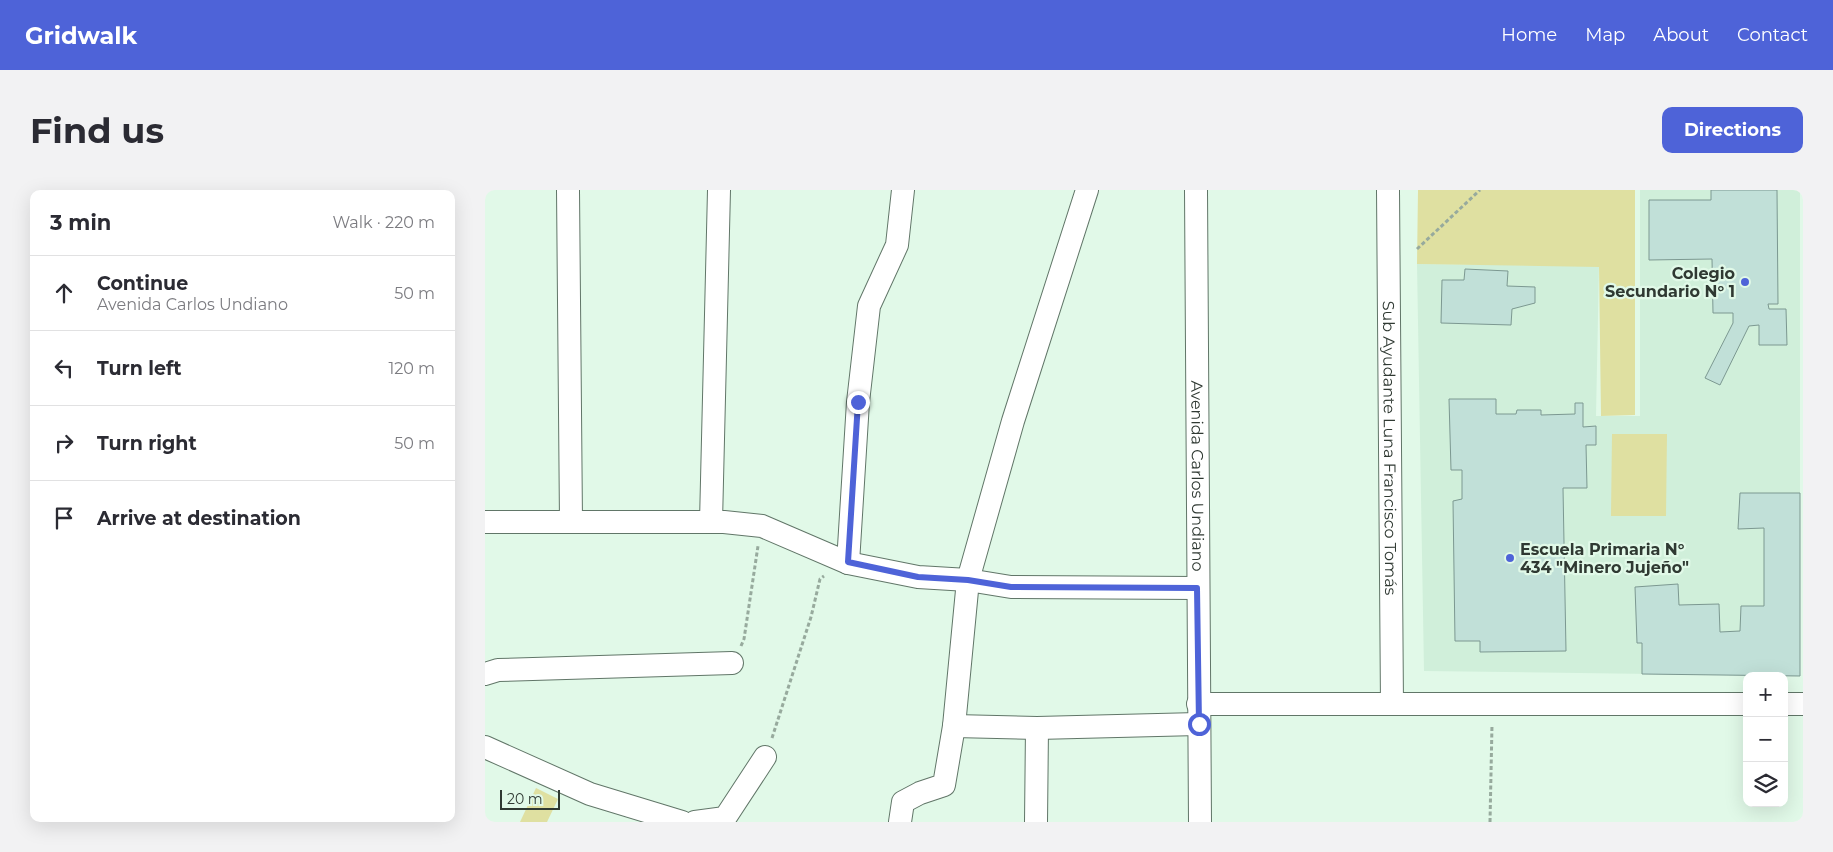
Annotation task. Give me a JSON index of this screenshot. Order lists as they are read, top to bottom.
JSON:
{
  "streets": {
    "street": ["Sub Ayudante Luna Francisco Tomás", "Avenida Carlos Undiano"]
  },
  "places": ["Colegio Secundario N° 1", "Escuela Primaria N° 434 \"Minero Jujeño\""],
  "scale_bar": "20 m",
  "page": {
    "header": "Gridwalk",
    "nav": [
      "Home",
      "Map",
      "About",
      "Contact"
    ],
    "buttons": "Directions",
    "title": "Find us",
    "heading": ["3 min", "Walk · 220 m"],
    "list": [
      ["Continue", "Avenida Carlos Undiano", "50 m"],
      ["Turn left", "120 m"],
      ["Turn right", "50 m"],
      "Arrive at destination"
    ],
    "map_buttons": ["+", "−"],
    "scale": "20 m"
  }
}
